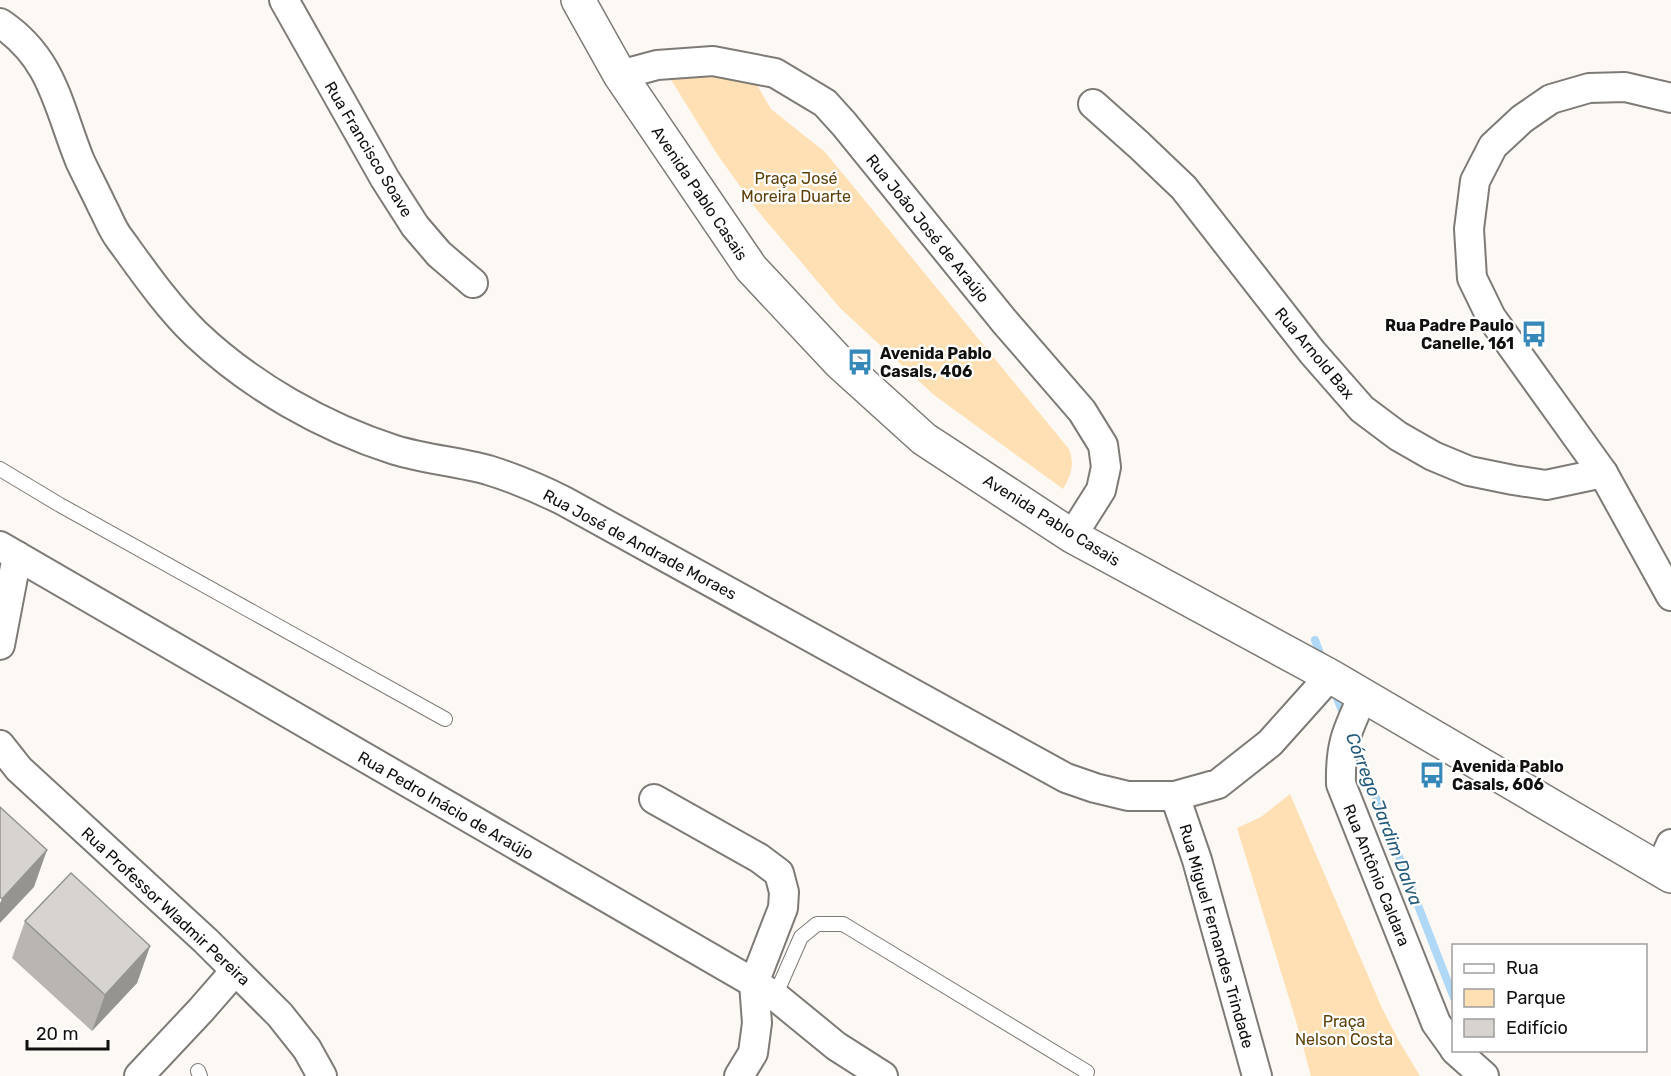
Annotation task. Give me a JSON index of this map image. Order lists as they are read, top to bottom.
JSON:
{
  "streets": {
    "street": [
      "Rua Francisco Soave",
      "Avenida Pablo Casais",
      "Rua João José de Araújo",
      "Rua Arnold Bax",
      "Rua José de Andrade Moraes",
      "Rua Pedro Inácio de Araújo",
      "Rua Antônio Caldara",
      "Rua Professor Wladmir Pereira",
      "Rua Miguel Fernandes Trindade"
    ]
  },
  "crossings": [
    ["Avenida Pablo Casais", "Rua João José de Araújo"],
    ["Avenida Pablo Casais", "Rua José de Andrade Moraes"],
    ["Avenida Pablo Casais", "Rua Antônio Caldara"],
    ["Rua José de Andrade Moraes", "Rua Miguel Fernandes Trindade"]
  ],
  "water": ["Córrego Jardim Dalva"],
  "parks": ["Praça José Moreira Duarte", "Praça Nelson Costa"],
  "places": {
    "bus stop": ["Rua Padre Paulo Canelle, 161", "Avenida Pablo Casals, 406", "Avenida Pablo Casals, 606"]
  },
  "legend": ["Rua", "Parque", "Edifício"],
  "scale_bar": "20 m"
}
